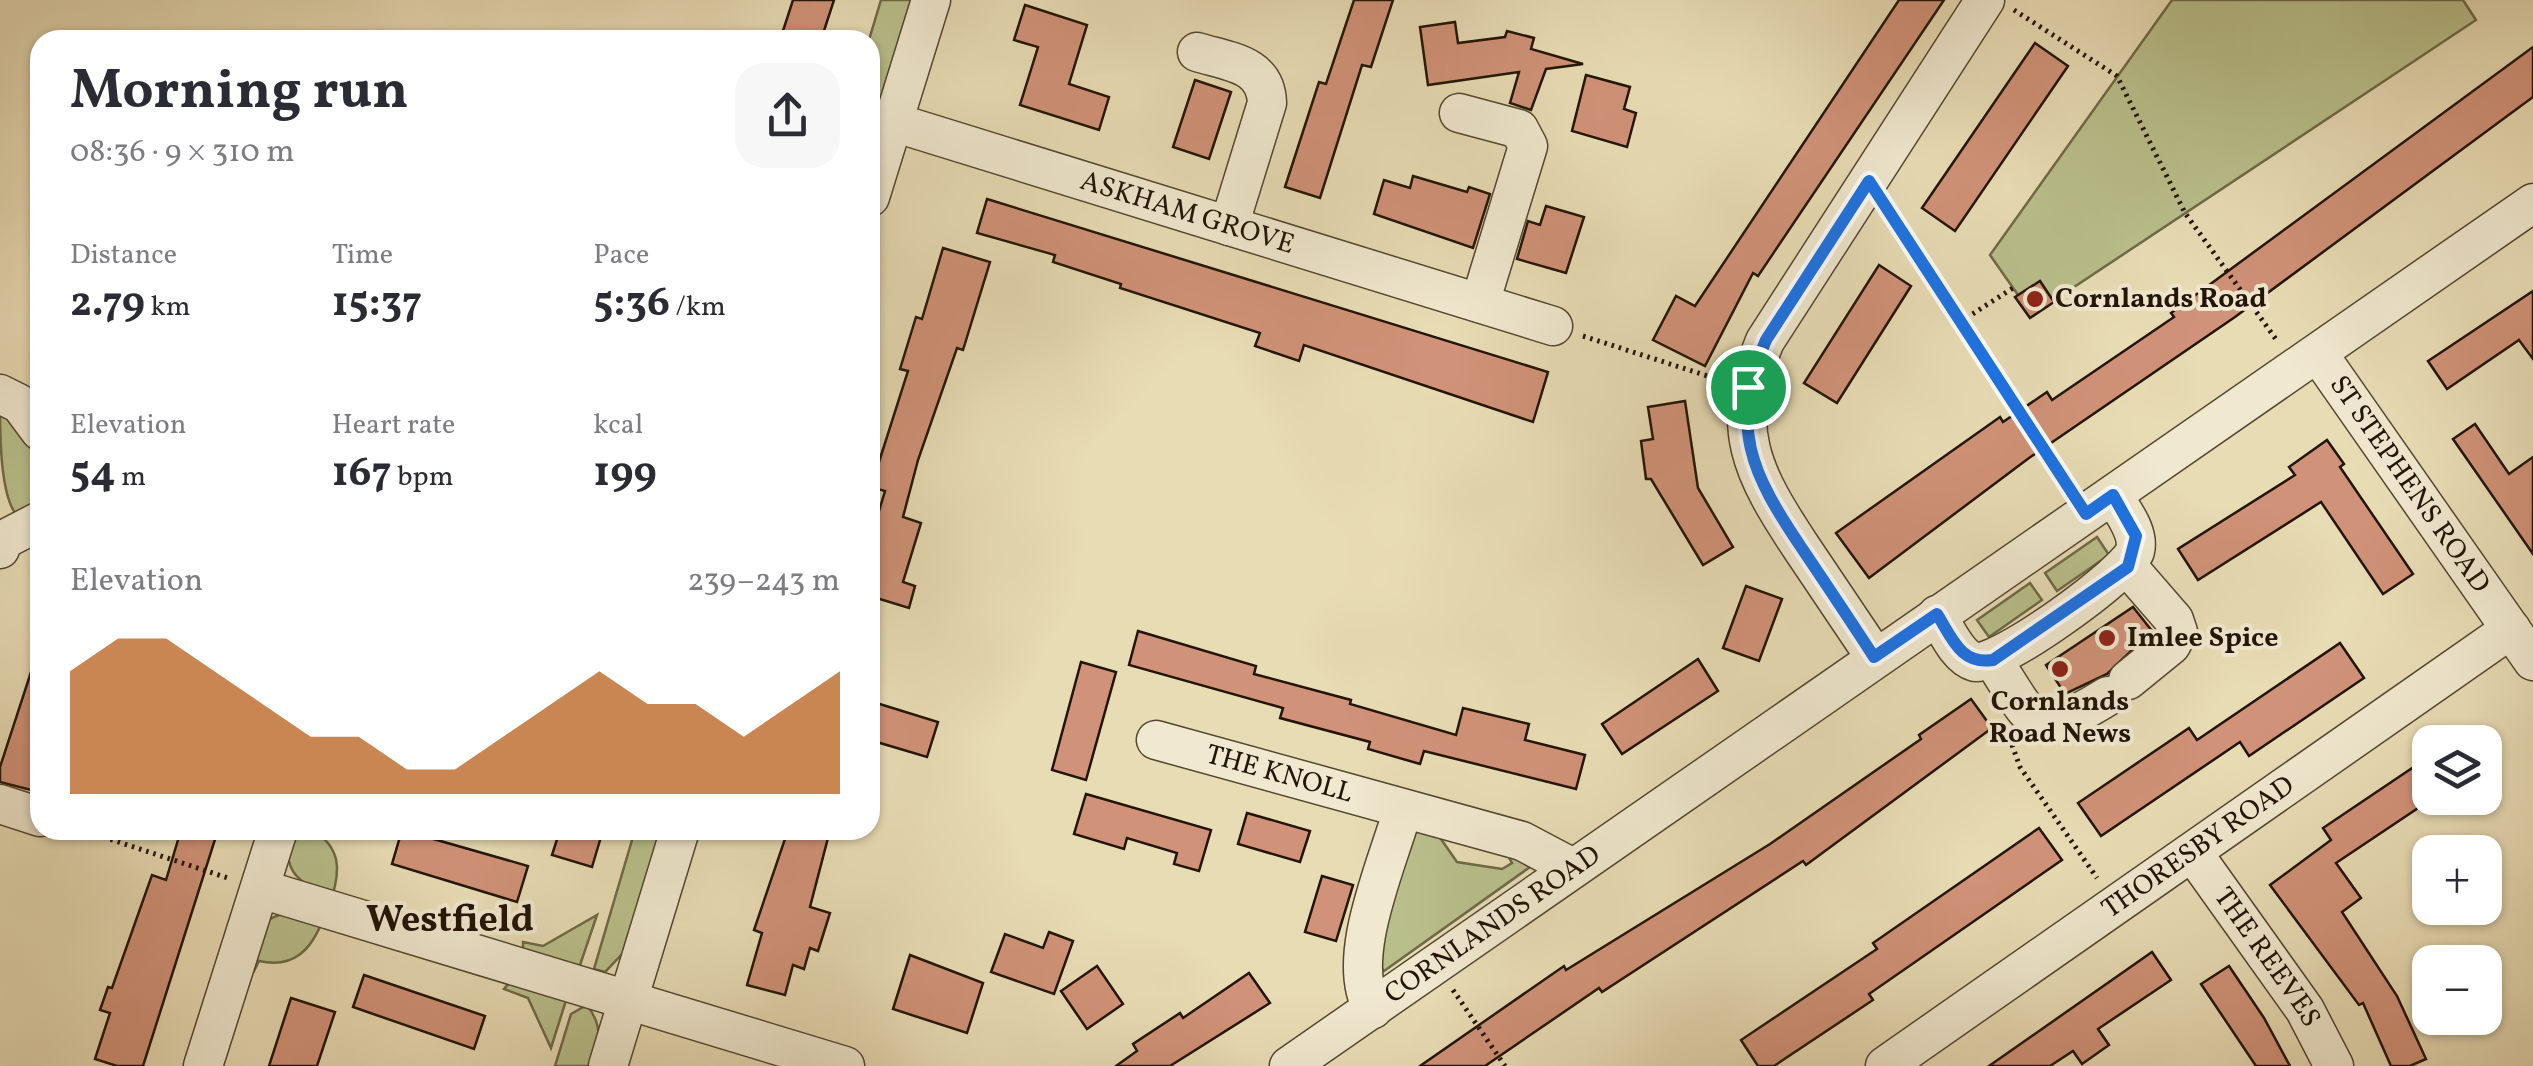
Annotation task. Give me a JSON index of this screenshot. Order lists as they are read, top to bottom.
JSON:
{
  "streets": {
    "street": [
      "ASKHAM GROVE",
      "ST STEPHENS ROAD",
      "THE KNOLL",
      "THORESBY ROAD",
      "CORNLANDS ROAD",
      "THE REEVES"
    ]
  },
  "crossings": [
    ["ST STEPHENS ROAD", "THORESBY ROAD"],
    ["ST STEPHENS ROAD", "CORNLANDS ROAD"],
    ["THE KNOLL", "CORNLANDS ROAD"],
    ["THORESBY ROAD", "THE REEVES"]
  ],
  "districts": ["Westfield"],
  "places": ["Cornlands Road", "Imlee Spice", "Cornlands Road News"],
  "page": {
    "heading": ["Morning run", "08:36 · 9 × 310 m"],
    "stats": [
      ["Distance", "2.79 km"],
      ["Time", "15:37"],
      ["Pace", "5:36 /km"],
      ["Elevation", "54 m"],
      ["Heart rate", "167 bpm"],
      ["kcal", "199"]
    ],
    "chart": ["Elevation", "239–243 m"],
    "map_buttons": ["+", "−"]
  }
}
